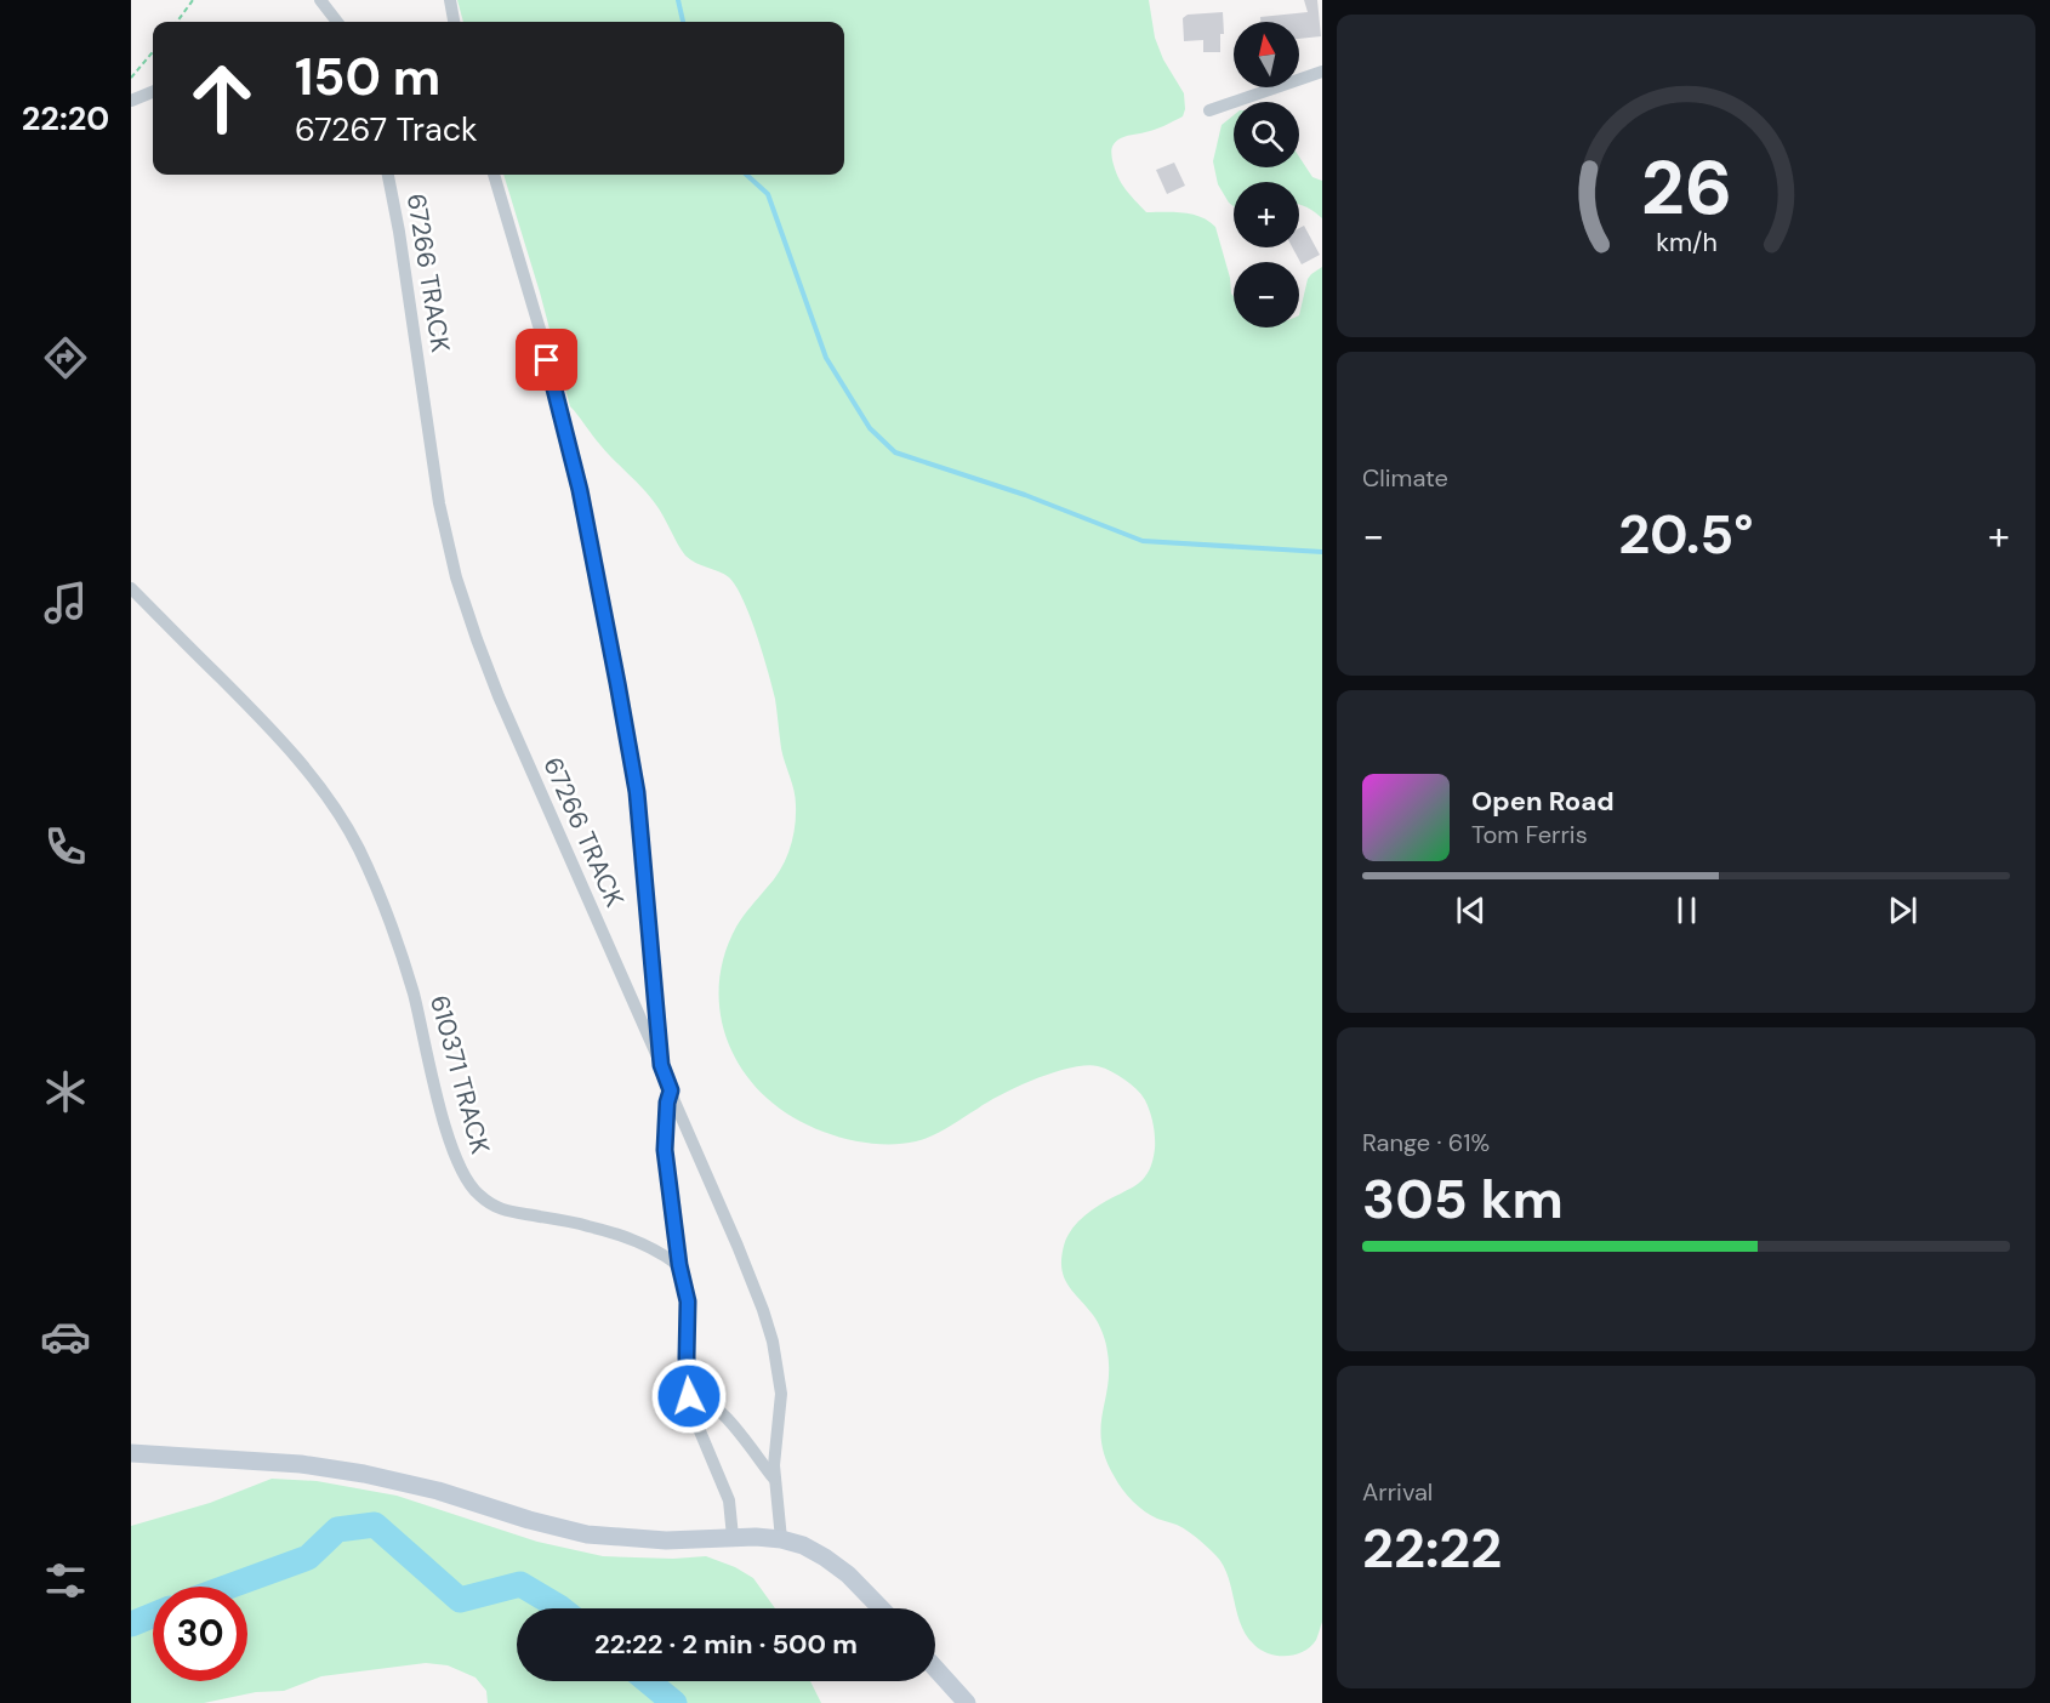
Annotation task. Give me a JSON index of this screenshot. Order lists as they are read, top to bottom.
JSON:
{
  "streets": {
    "street": ["67266 TRACK", "610371 TRACK"]
  },
  "north": "top",
  "page": {
    "tabs": "22:20",
    "map_buttons": ["+", "−"],
    "turn": ["150 m", "67267 Track"],
    "tile": [
      "Climate",
      ["Range · 61%", "305 km"],
      ["Arrival", "22:22"]
    ],
    "heat": ["−", "20.5°", "+"],
    "song": ["Open Road", "Tom Ferris"],
    "limit": "30",
    "trip": "22:22 · 2 min · 500 m",
    "gauge": ["26", "km/h"]
  }
}
